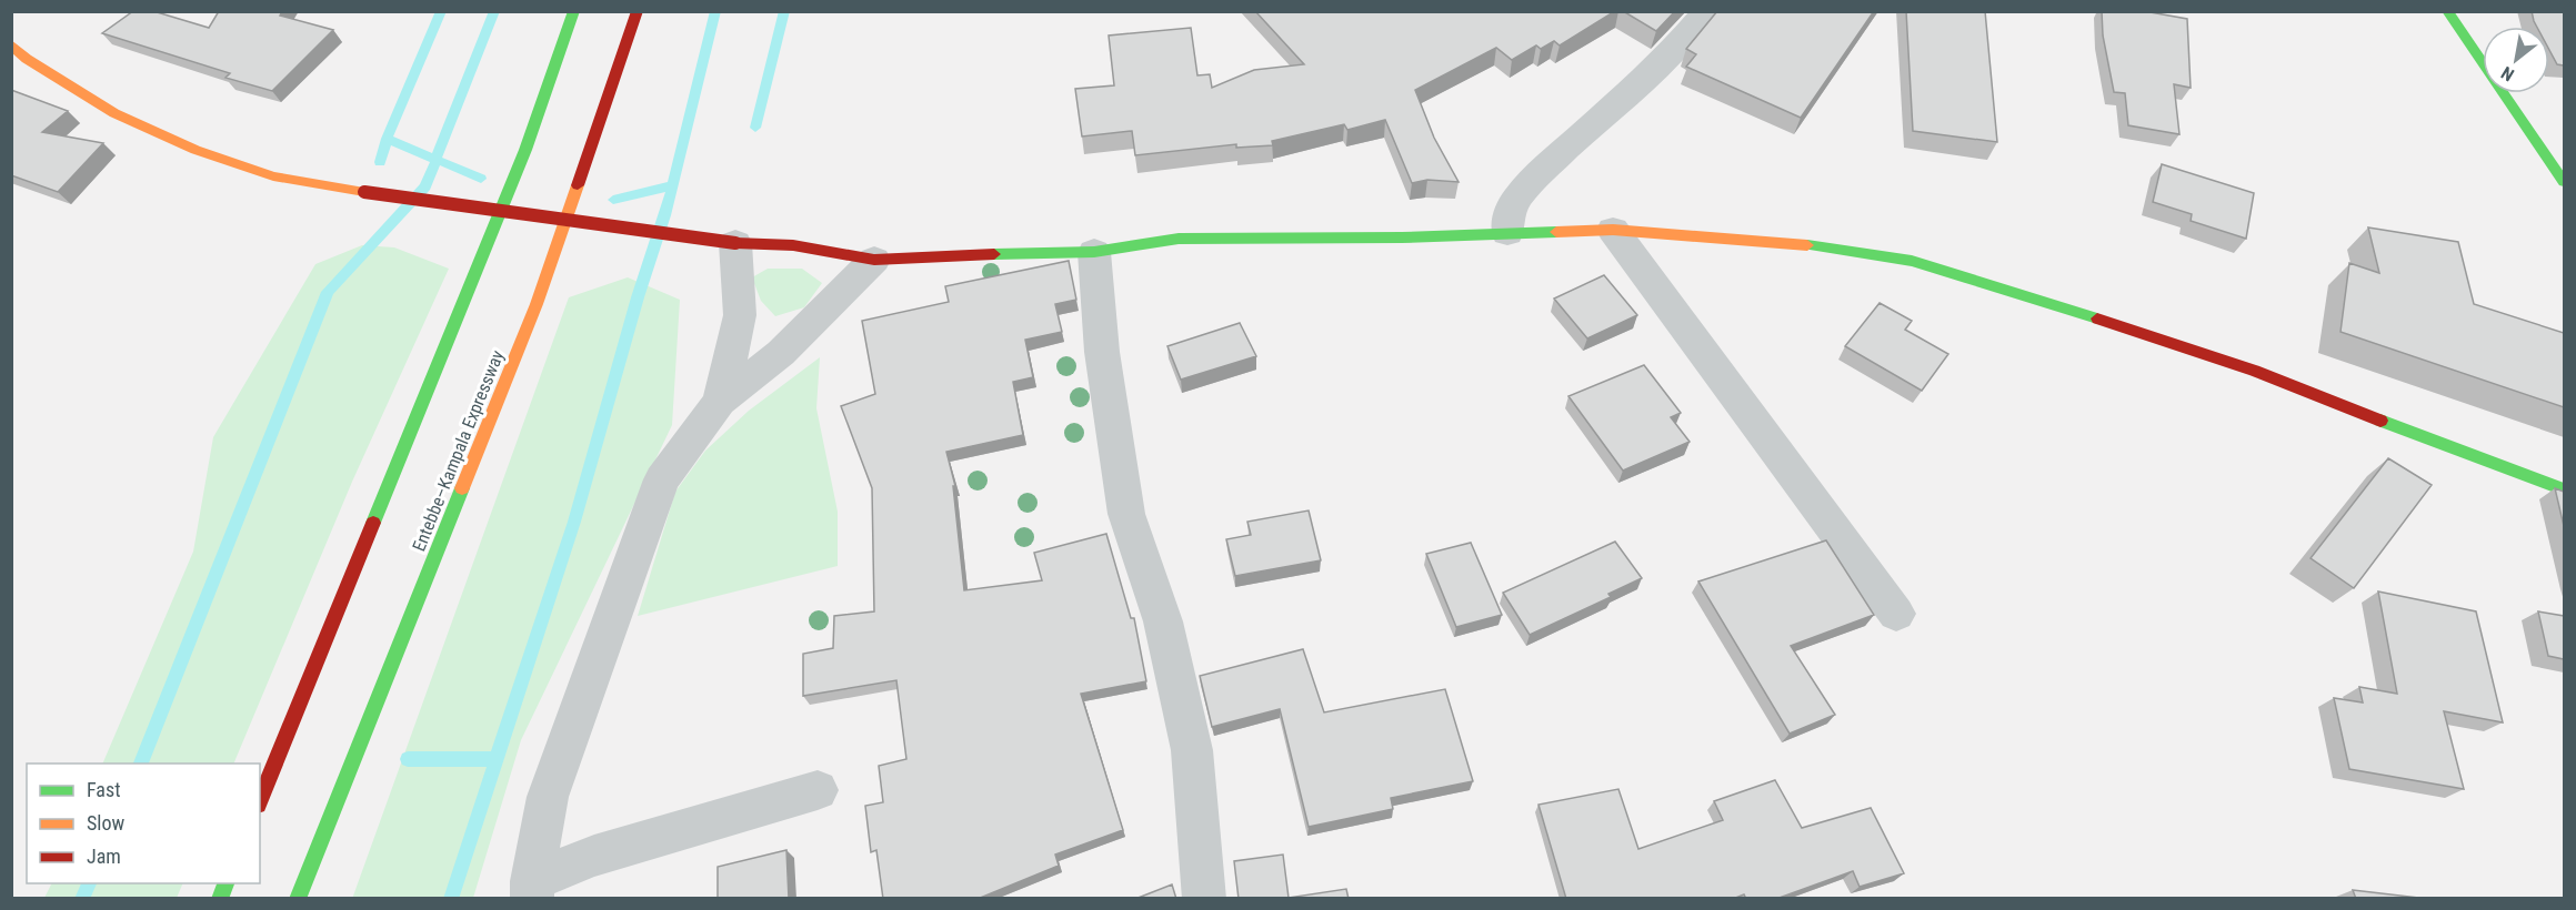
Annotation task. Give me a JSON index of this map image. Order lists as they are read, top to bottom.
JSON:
{
  "streets": {
    "main road": ["Entebbe–Kampala Expressway"]
  },
  "legend": ["Fast", "Slow", "Jam"],
  "north": "bottom left"
}
